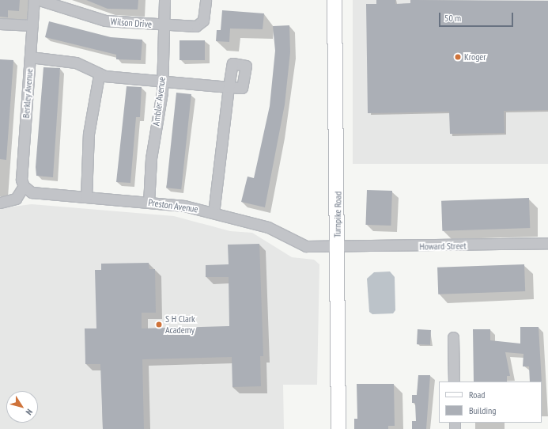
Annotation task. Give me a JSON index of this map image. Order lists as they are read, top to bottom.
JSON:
{
  "streets": {
    "main road": ["Turnpike Road"],
    "street": [
      "Wilson Drive",
      "Berkley Avenue",
      "Ambler Avenue",
      "Preston Avenue",
      "Howard Street"
    ]
  },
  "crossings": [
    ["Wilson Drive", "Ambler Avenue"],
    ["Berkley Avenue", "Preston Avenue"],
    ["Ambler Avenue", "Preston Avenue"],
    ["Preston Avenue", "Turnpike Road"],
    ["Preston Avenue", "Howard Street"],
    ["Turnpike Road", "Howard Street"]
  ],
  "places": ["Kroger", "S H Clark Academy"],
  "legend": ["Road", "Building"],
  "scale_bar": "50 m",
  "north": "bottom right"
}
